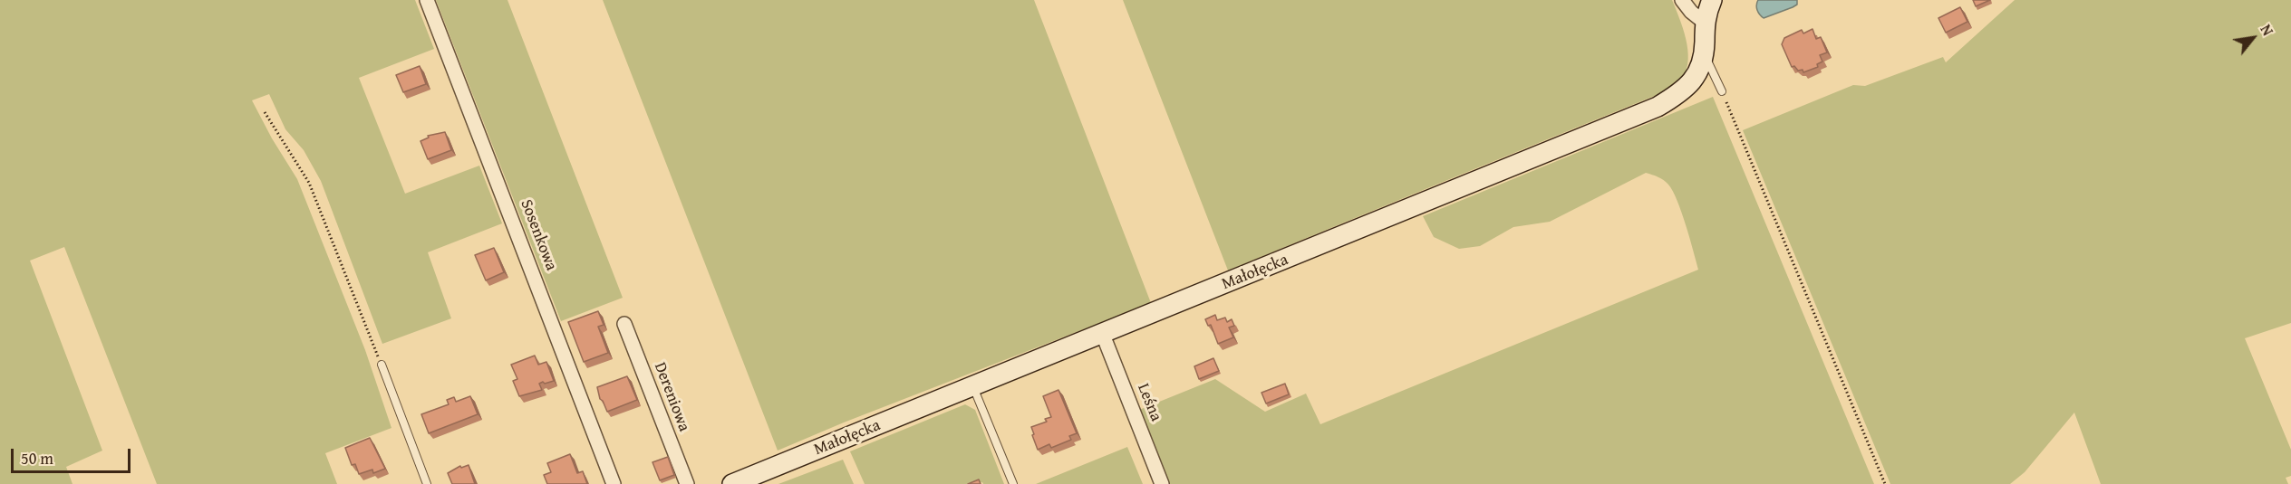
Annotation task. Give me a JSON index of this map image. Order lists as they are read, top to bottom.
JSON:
{
  "streets": {
    "street": [
      "Sosenkowa",
      "Małołęcka",
      "Dereniowa",
      "Leśna"
    ]
  },
  "crossings": [
    ["Małołęcka", "Leśna"]
  ],
  "scale_bar": "50 m",
  "north": "top right"
}
